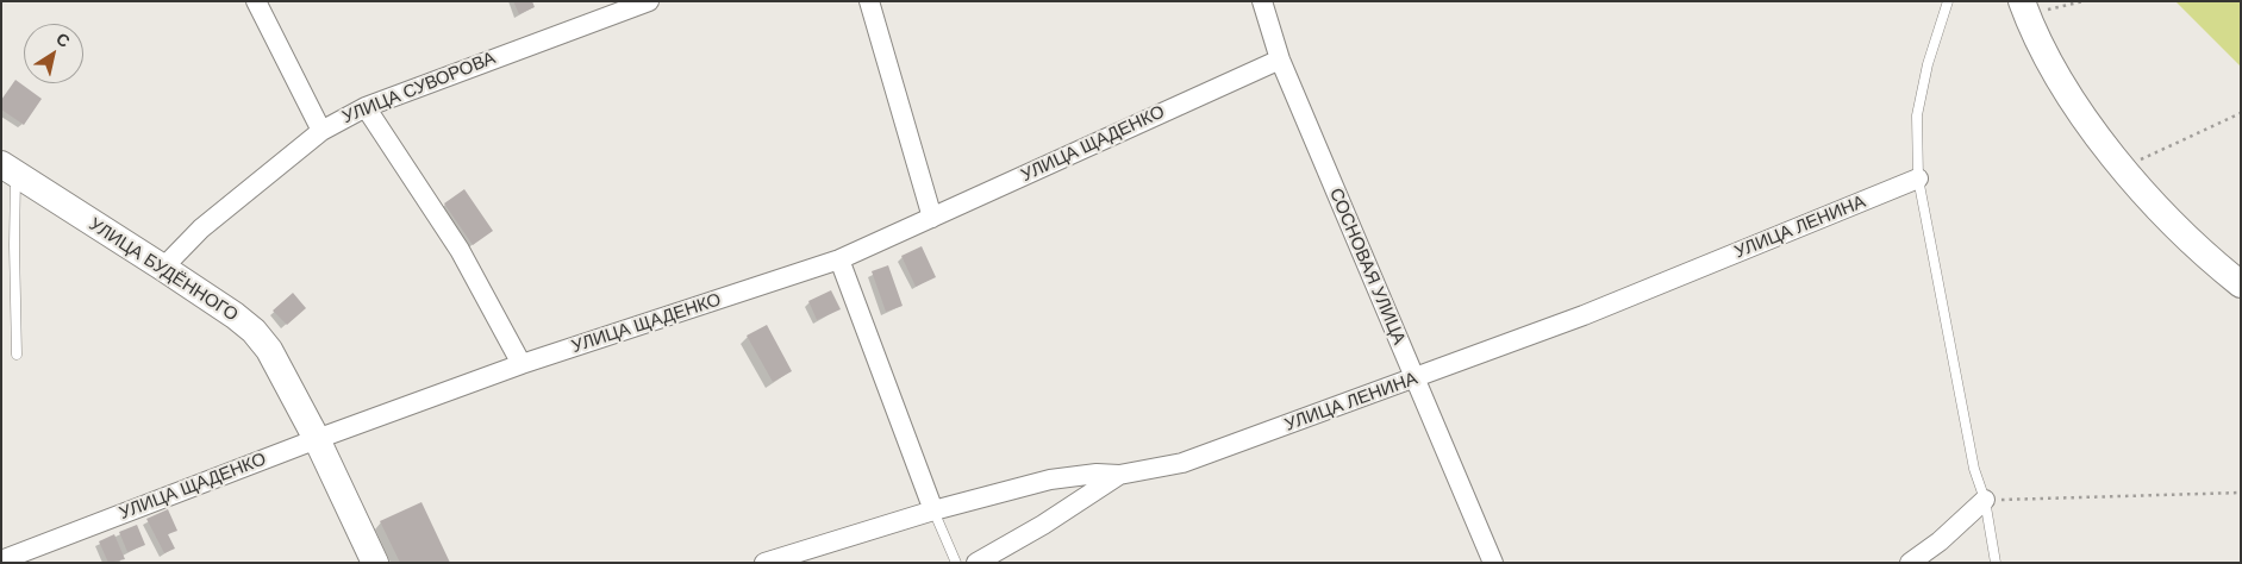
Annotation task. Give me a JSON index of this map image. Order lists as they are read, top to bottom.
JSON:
{
  "streets": {
    "main road": ["УЛИЦА БУДЁННОГО"],
    "street": [
      "УЛИЦА СУВОРОВА",
      "УЛИЦА ЩАДЕНКО",
      "УЛИЦА ЛЕНИНА",
      "СОСНОВАЯ УЛИЦА"
    ]
  },
  "crossings": [
    ["УЛИЦА СУВОРОВА", "УЛИЦА БУДЁННОГО"],
    ["УЛИЦА ЩАДЕНКО", "СОСНОВАЯ УЛИЦА"],
    ["УЛИЦА ЩАДЕНКО", "УЛИЦА БУДЁННОГО"],
    ["УЛИЦА ЛЕНИНА", "СОСНОВАЯ УЛИЦА"]
  ],
  "north": "top right"
}
